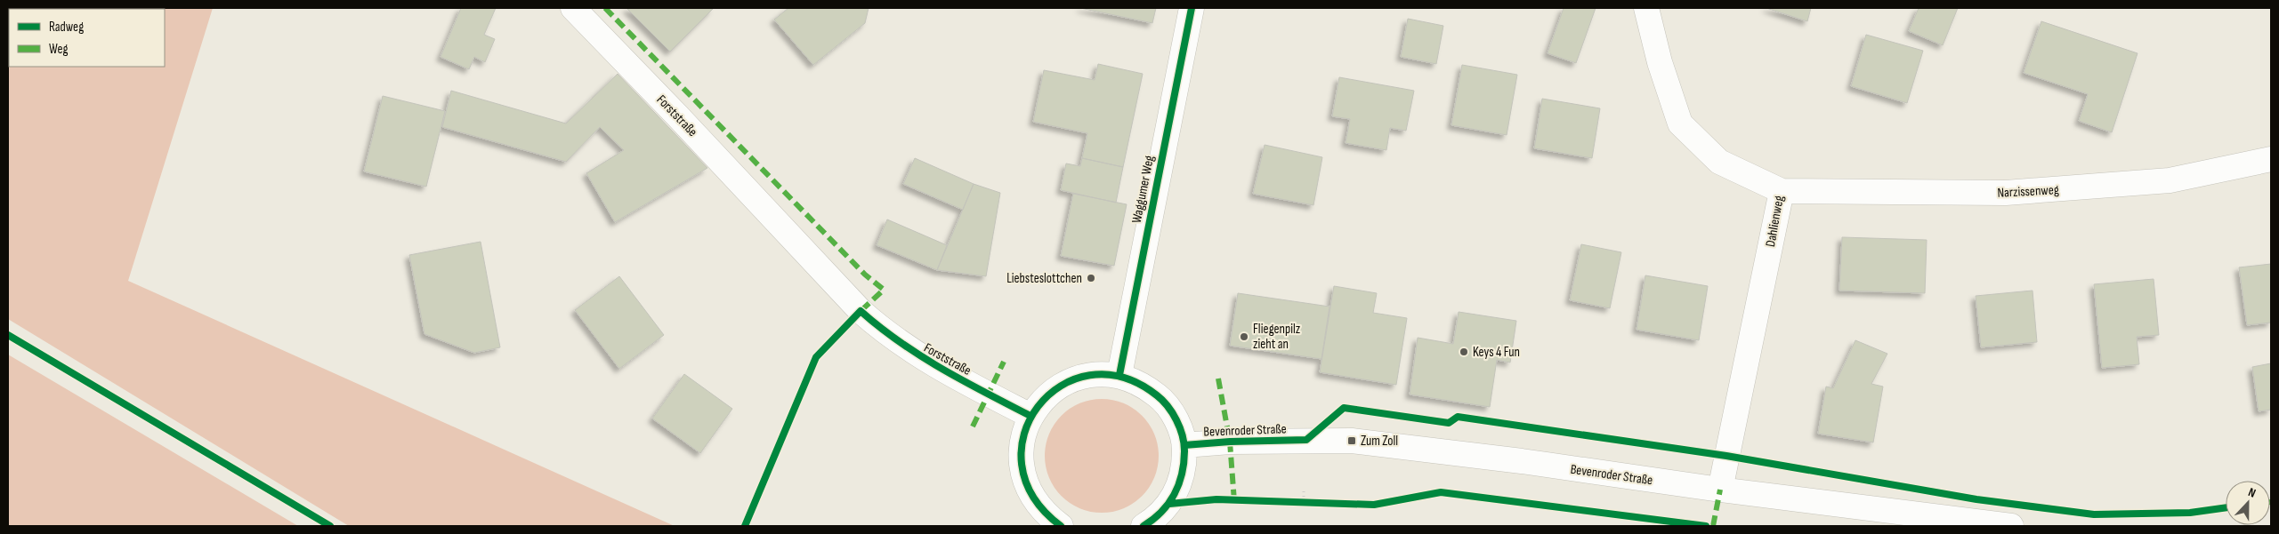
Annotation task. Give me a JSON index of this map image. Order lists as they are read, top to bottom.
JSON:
{
  "streets": {
    "main road": [
      "Forststraße",
      "Waggumer Weg",
      "Narzissenweg",
      "Dahlienweg",
      "Bevenroder Straße"
    ]
  },
  "crossings": [
    ["Forststraße", "Bevenroder Straße"],
    ["Waggumer Weg", "Bevenroder Straße"],
    ["Narzissenweg", "Dahlienweg"],
    ["Dahlienweg", "Bevenroder Straße"]
  ],
  "places": {
    "other": ["Liebsteslottchen", "Fliegenpilz zieht an", "Keys 4 Fun"],
    "transit": ["Zum Zoll"]
  },
  "legend": ["Radweg", "Weg"],
  "north": "top"
}
